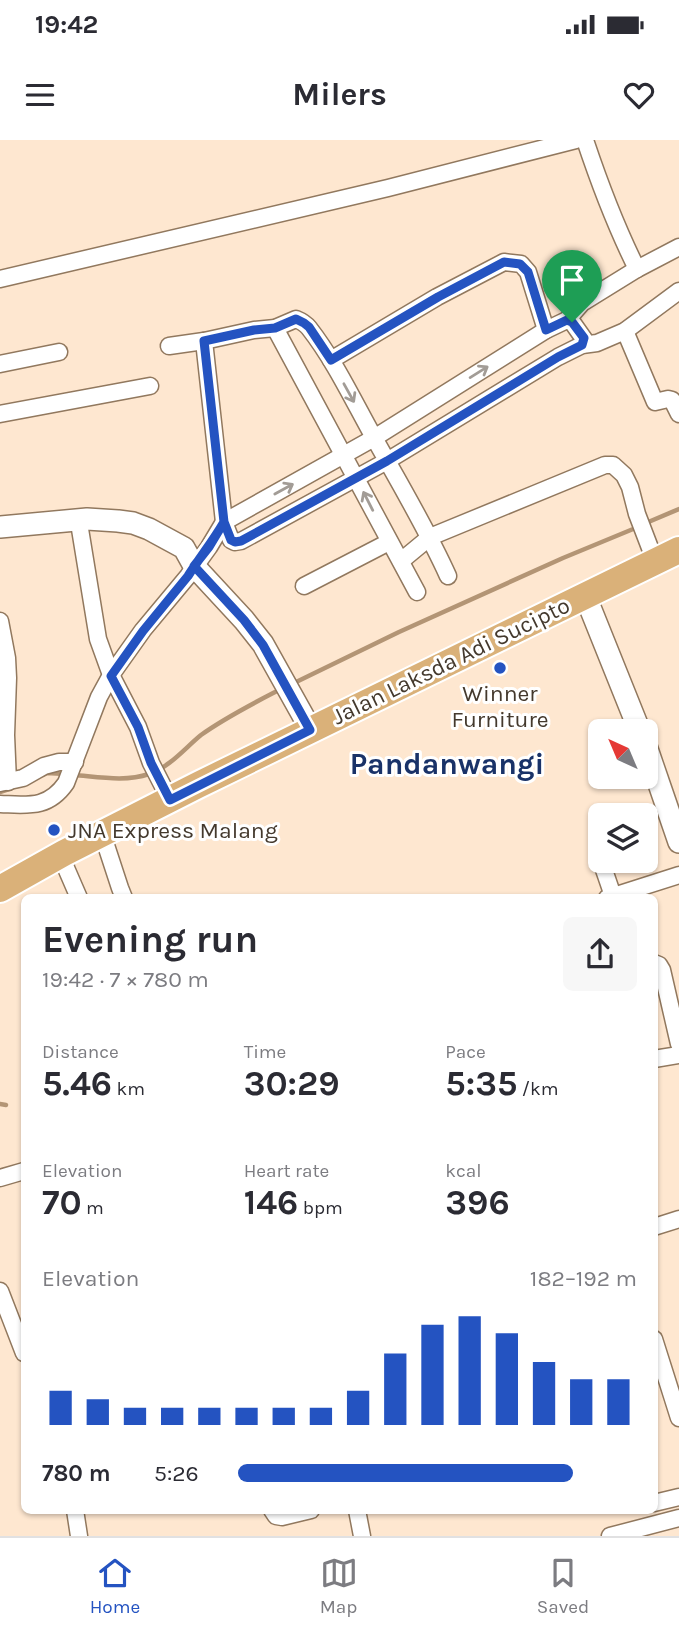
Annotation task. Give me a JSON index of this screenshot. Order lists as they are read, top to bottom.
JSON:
{
  "streets": {
    "main road": ["Jalan Laksda Adi Sucipto"]
  },
  "districts": ["Pandanwangi"],
  "places": ["Winner Furniture", "JNA Express Malang"],
  "north": "top left",
  "page": {
    "status": "19:42",
    "header": "Milers",
    "heading": ["Evening run", "19:42 · 7 × 780 m"],
    "stats": [
      ["Distance", "5.46 km"],
      ["Time", "30:29"],
      ["Pace", "5:35 /km"],
      ["Elevation", "70 m"],
      ["Heart rate", "146 bpm"],
      ["kcal", "396"]
    ],
    "chart": ["Elevation", "182–192 m"],
    "list": [
      {
        "name": "780 m",
        "note": "5:26"
      }
    ],
    "tabs": ["Home", "Map", "Saved"]
  }
}
